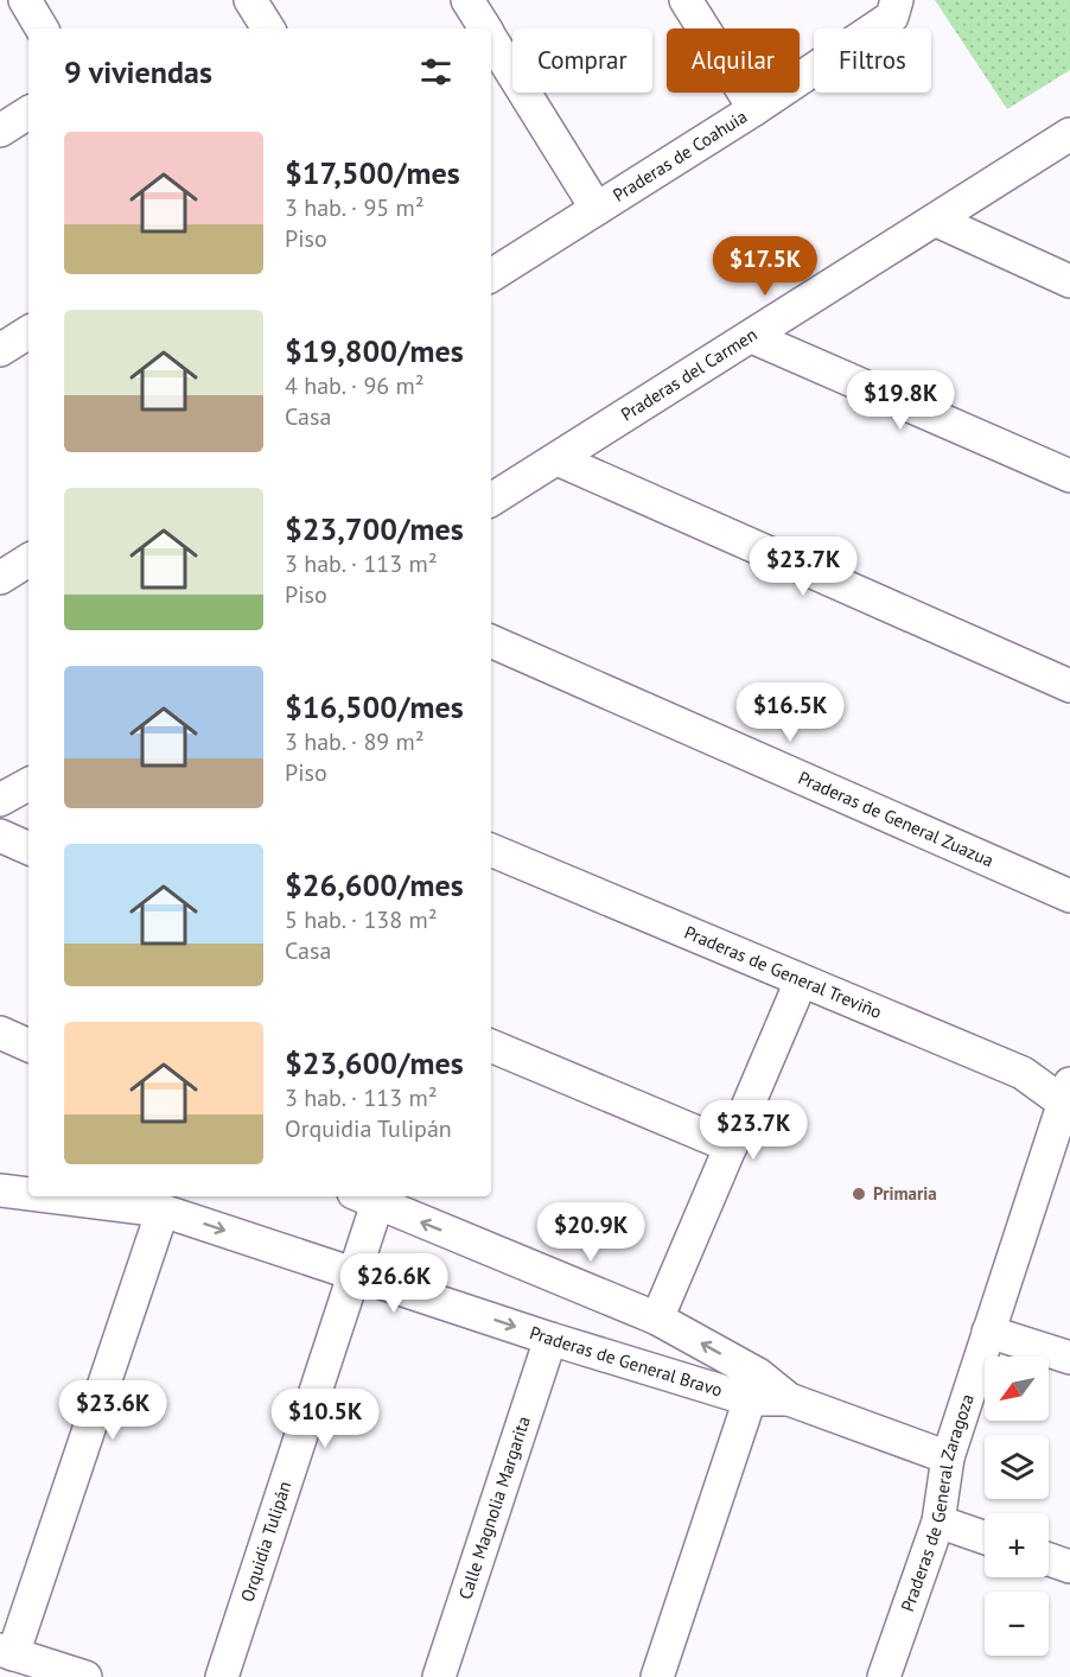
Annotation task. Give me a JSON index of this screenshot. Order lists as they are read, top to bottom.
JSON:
{
  "streets": {
    "street": [
      "Praderas de Coahuia",
      "Praderas del Carmen",
      "Praderas de General Zuazua",
      "Praderas de General Treviño",
      "Praderas de General Bravo",
      "Praderas de General Zaragoza",
      "Calle Magnolia Margarita",
      "Orquidia Tulipán"
    ]
  },
  "crossings": [
    ["Praderas de General Treviño", "Praderas de General Zaragoza"],
    ["Praderas de General Bravo", "Praderas de General Zaragoza"],
    ["Praderas de General Bravo", "Calle Magnolia Margarita"],
    ["Praderas de General Bravo", "Orquidia Tulipán"]
  ],
  "places": ["Primaria"],
  "north": "bottom left",
  "page": {
    "chip": ["Comprar", "Alquilar", "Filtros"],
    "heading": "9 viviendas",
    "list": [
      {
        "name": "$17,500/mes",
        "note": "3 hab. · 95 m² · Piso"
      },
      {
        "name": "$19,800/mes",
        "note": "4 hab. · 96 m² · Casa"
      },
      {
        "name": "$23,700/mes",
        "note": "3 hab. · 113 m² · Piso"
      },
      {
        "name": "$16,500/mes",
        "note": "3 hab. · 89 m² · Piso"
      },
      {
        "name": "$26,600/mes",
        "note": "5 hab. · 138 m² · Casa"
      },
      {
        "name": "$23,600/mes",
        "note": "3 hab. · 113 m² · Orquidia Tulipán"
      }
    ],
    "price": [
      "$17.5K",
      "$19.8K",
      "$23.7K",
      "$16.5K",
      "$23.7K",
      "$20.9K",
      "$26.6K",
      "$23.6K",
      "$10.5K"
    ],
    "map_buttons": ["+", "−"]
  }
}
